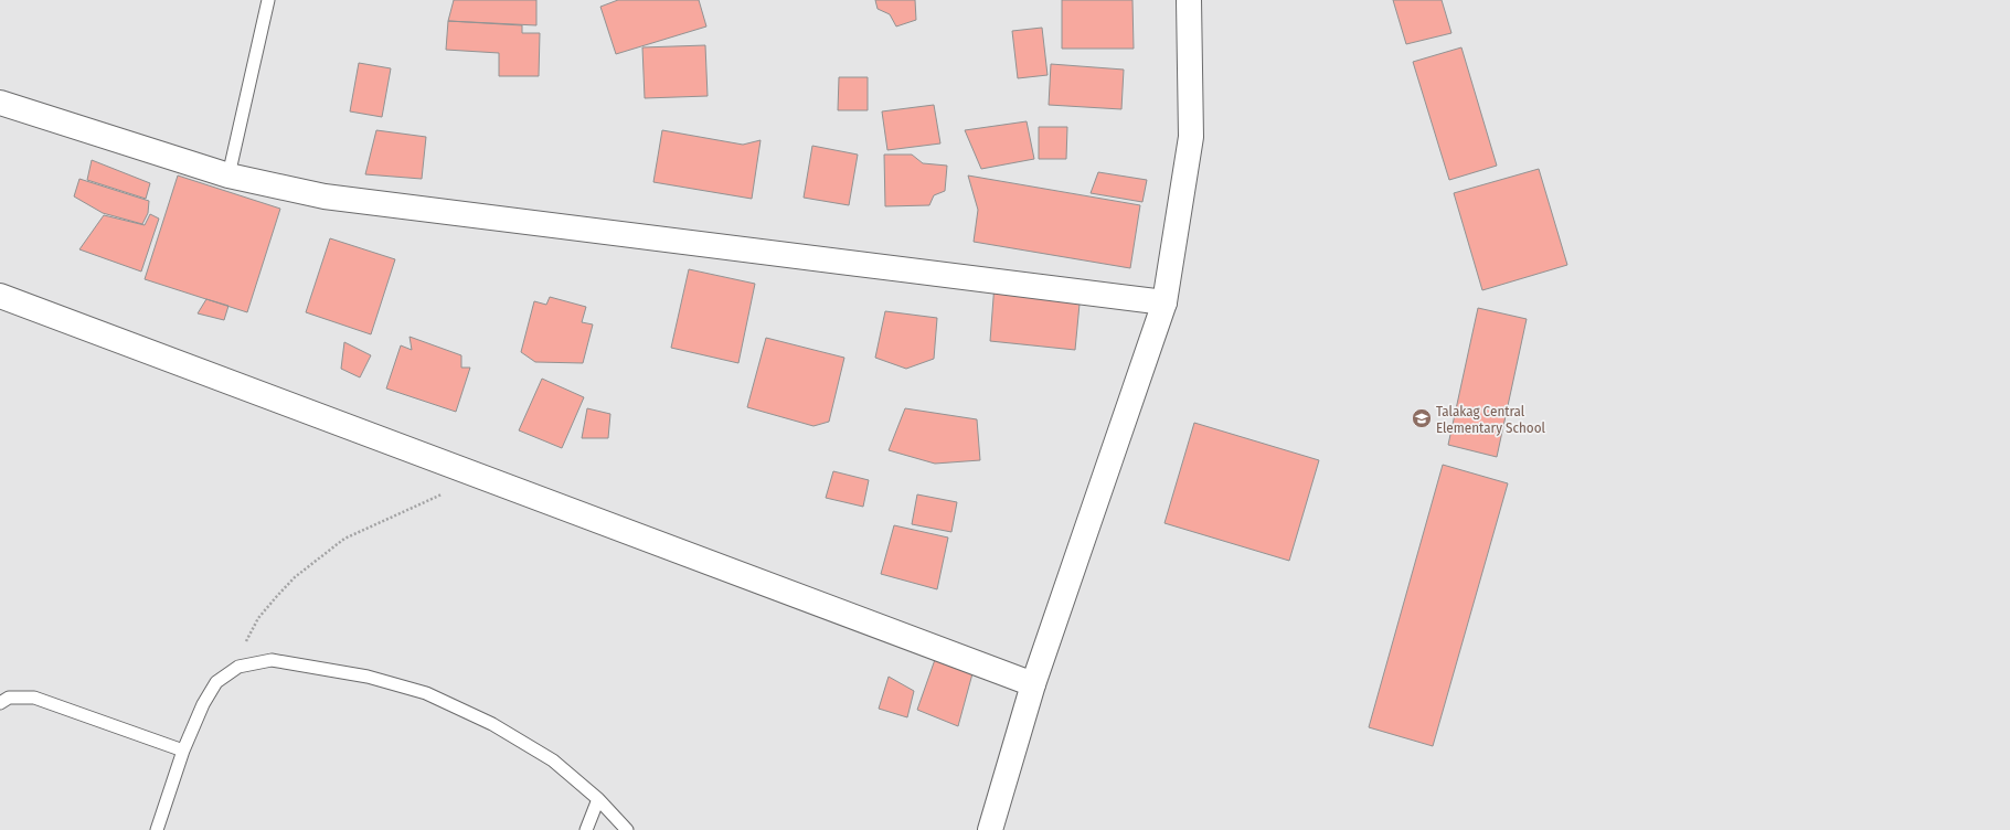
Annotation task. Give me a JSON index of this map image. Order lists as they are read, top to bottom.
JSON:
{
  "places": {
    "school or university": ["Talakag Central Elementary School"]
  }
}
